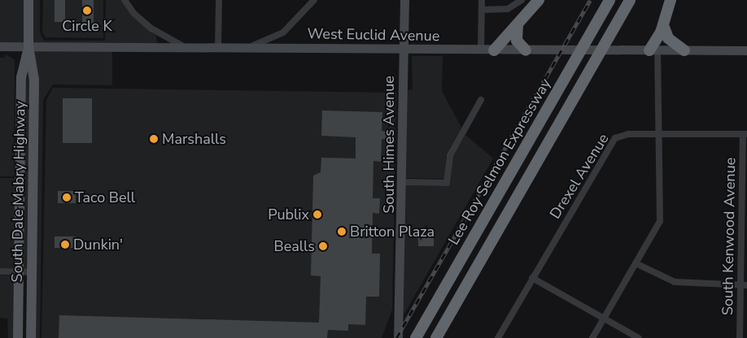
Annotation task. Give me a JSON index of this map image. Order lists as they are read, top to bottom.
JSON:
{
  "streets": {
    "highway": ["Lee Roy Selmon Expressway"],
    "main road": ["South Dale Mabry Highway"],
    "street": [
      "West Euclid Avenue",
      "South Himes Avenue",
      "Drexel Avenue",
      "South Kenwood Avenue"
    ]
  },
  "crossings": [
    ["West Euclid Avenue", "South Himes Avenue"],
    ["West Euclid Avenue", "South Dale Mabry Highway"],
    ["Drexel Avenue", "South Kenwood Avenue"]
  ],
  "places": [
    "Circle K",
    "Marshalls",
    "Taco Bell",
    "Publix",
    "Britton Plaza",
    "Dunkin'",
    "Bealls"
  ]
}
